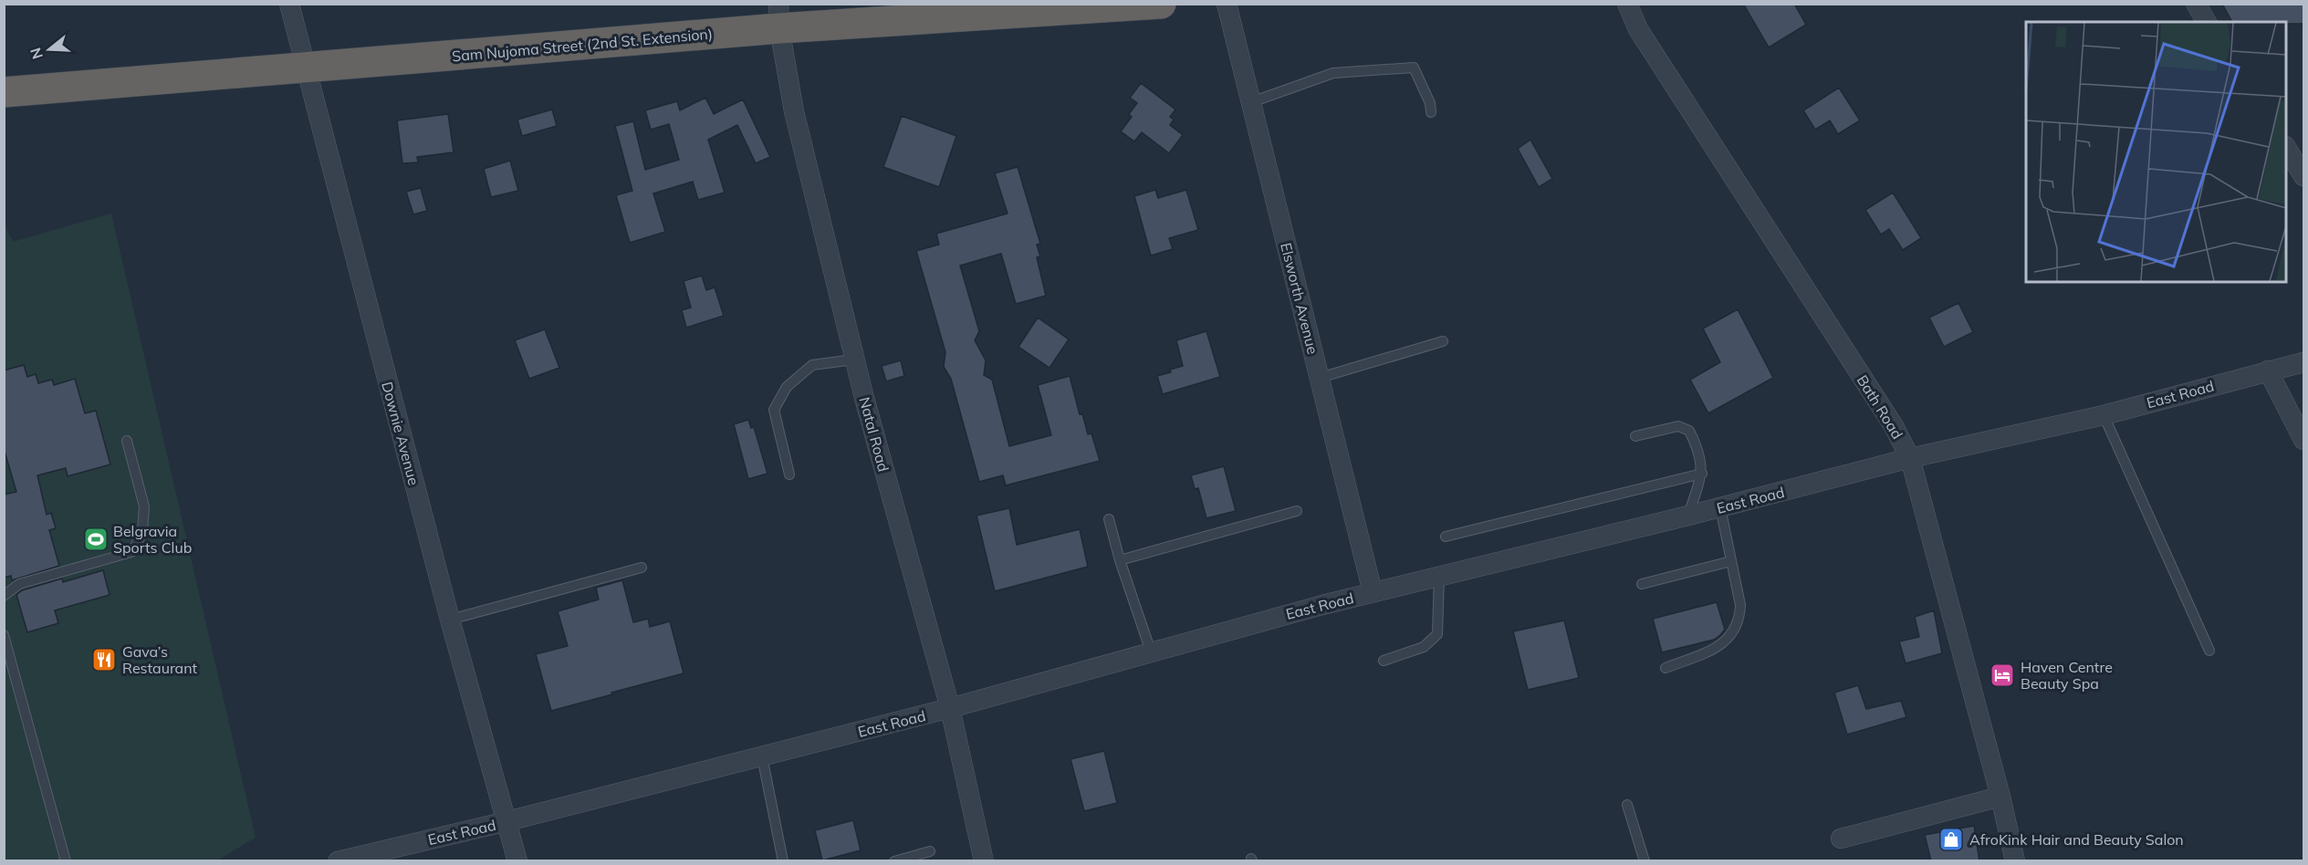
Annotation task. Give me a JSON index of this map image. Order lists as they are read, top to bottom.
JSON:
{
  "streets": {
    "highway": ["Sam Nujoma Street (2nd St. Extension)"],
    "street": [
      "Elsworth Avenue",
      "East Road",
      "Bath Road",
      "Downie Avenue",
      "Natal Road"
    ]
  },
  "crossings": [
    ["Sam Nujoma Street (2nd St. Extension)", "Downie Avenue"],
    ["Sam Nujoma Street (2nd St. Extension)", "Natal Road"],
    ["Elsworth Avenue", "East Road"],
    ["East Road", "Bath Road"],
    ["East Road", "Downie Avenue"],
    ["East Road", "Natal Road"]
  ],
  "places": {
    "sports": ["Belgravia Sports Club"],
    "restaurant": ["Gava’s Restaurant"],
    "hotel": ["Haven Centre Beauty Spa"],
    "shop": ["AfroKink Hair and Beauty Salon"]
  },
  "north": "left"
}
